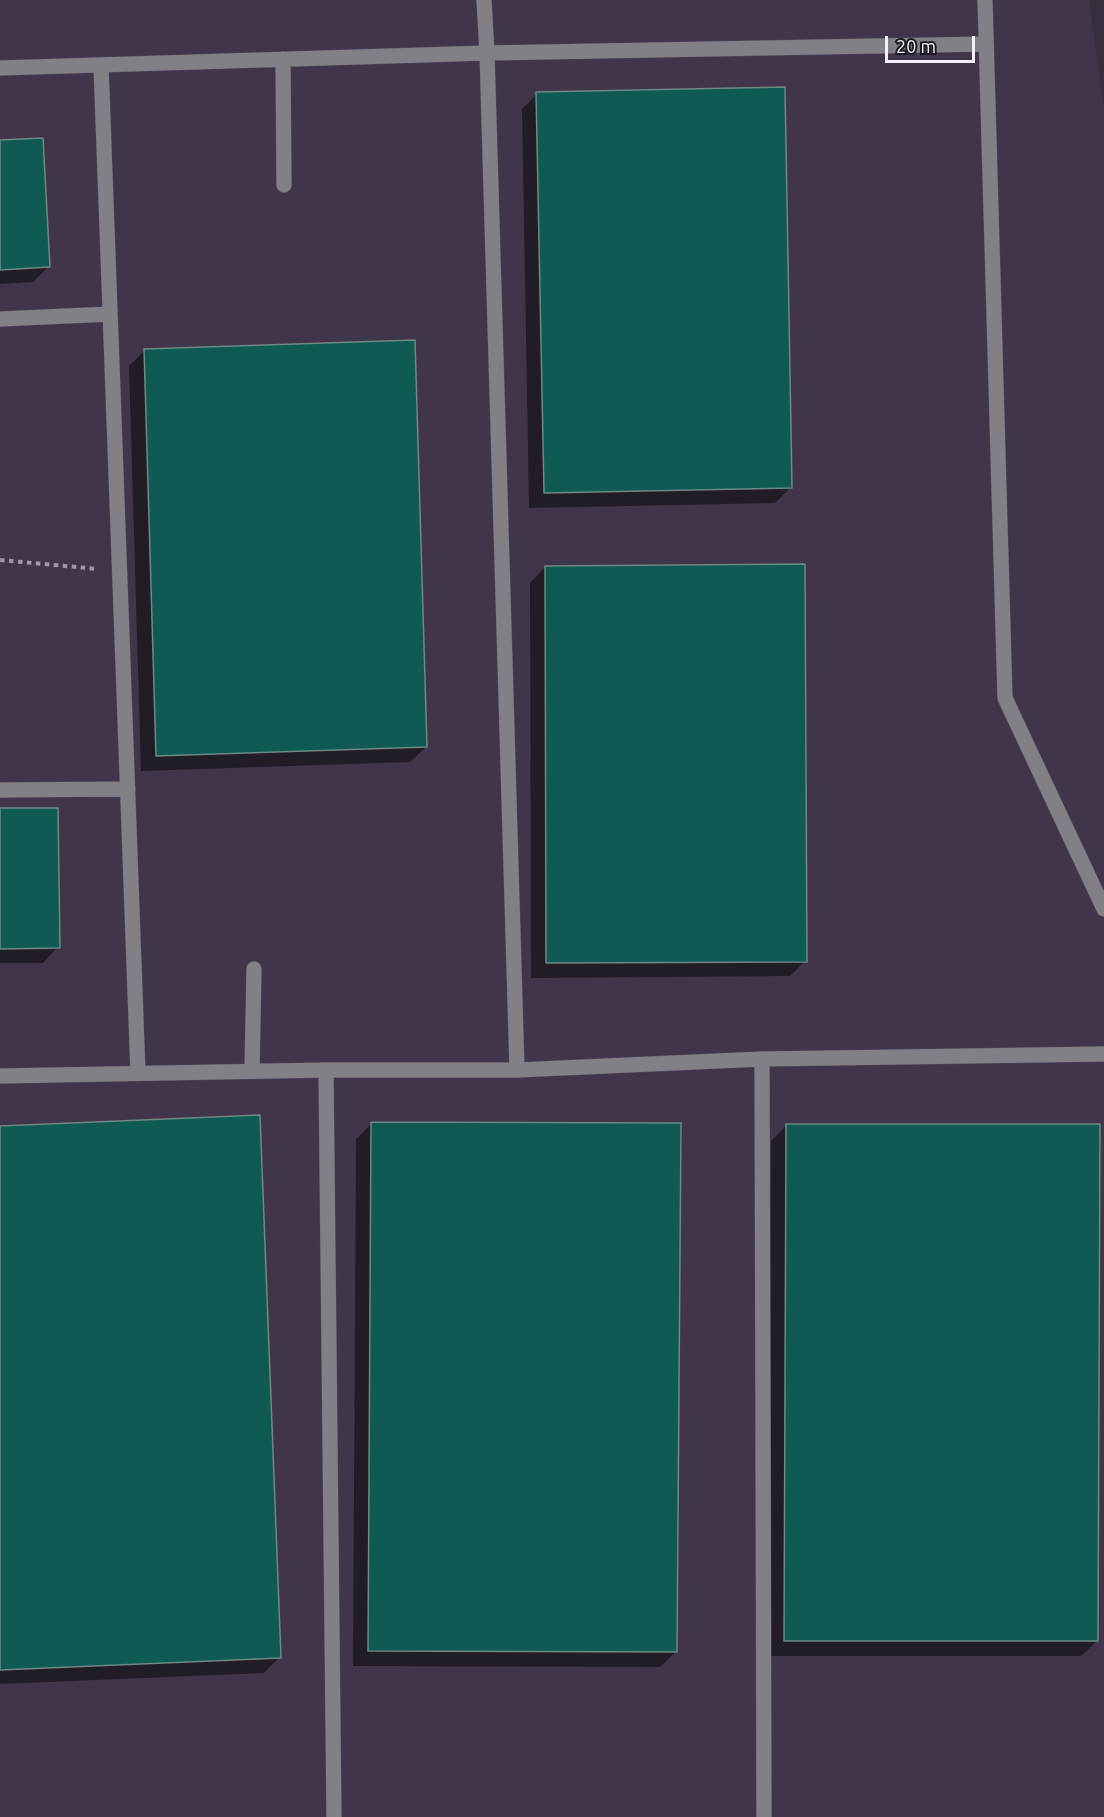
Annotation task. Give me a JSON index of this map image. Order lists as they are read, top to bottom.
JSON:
{
  "scale_bar": "20 m"
}
